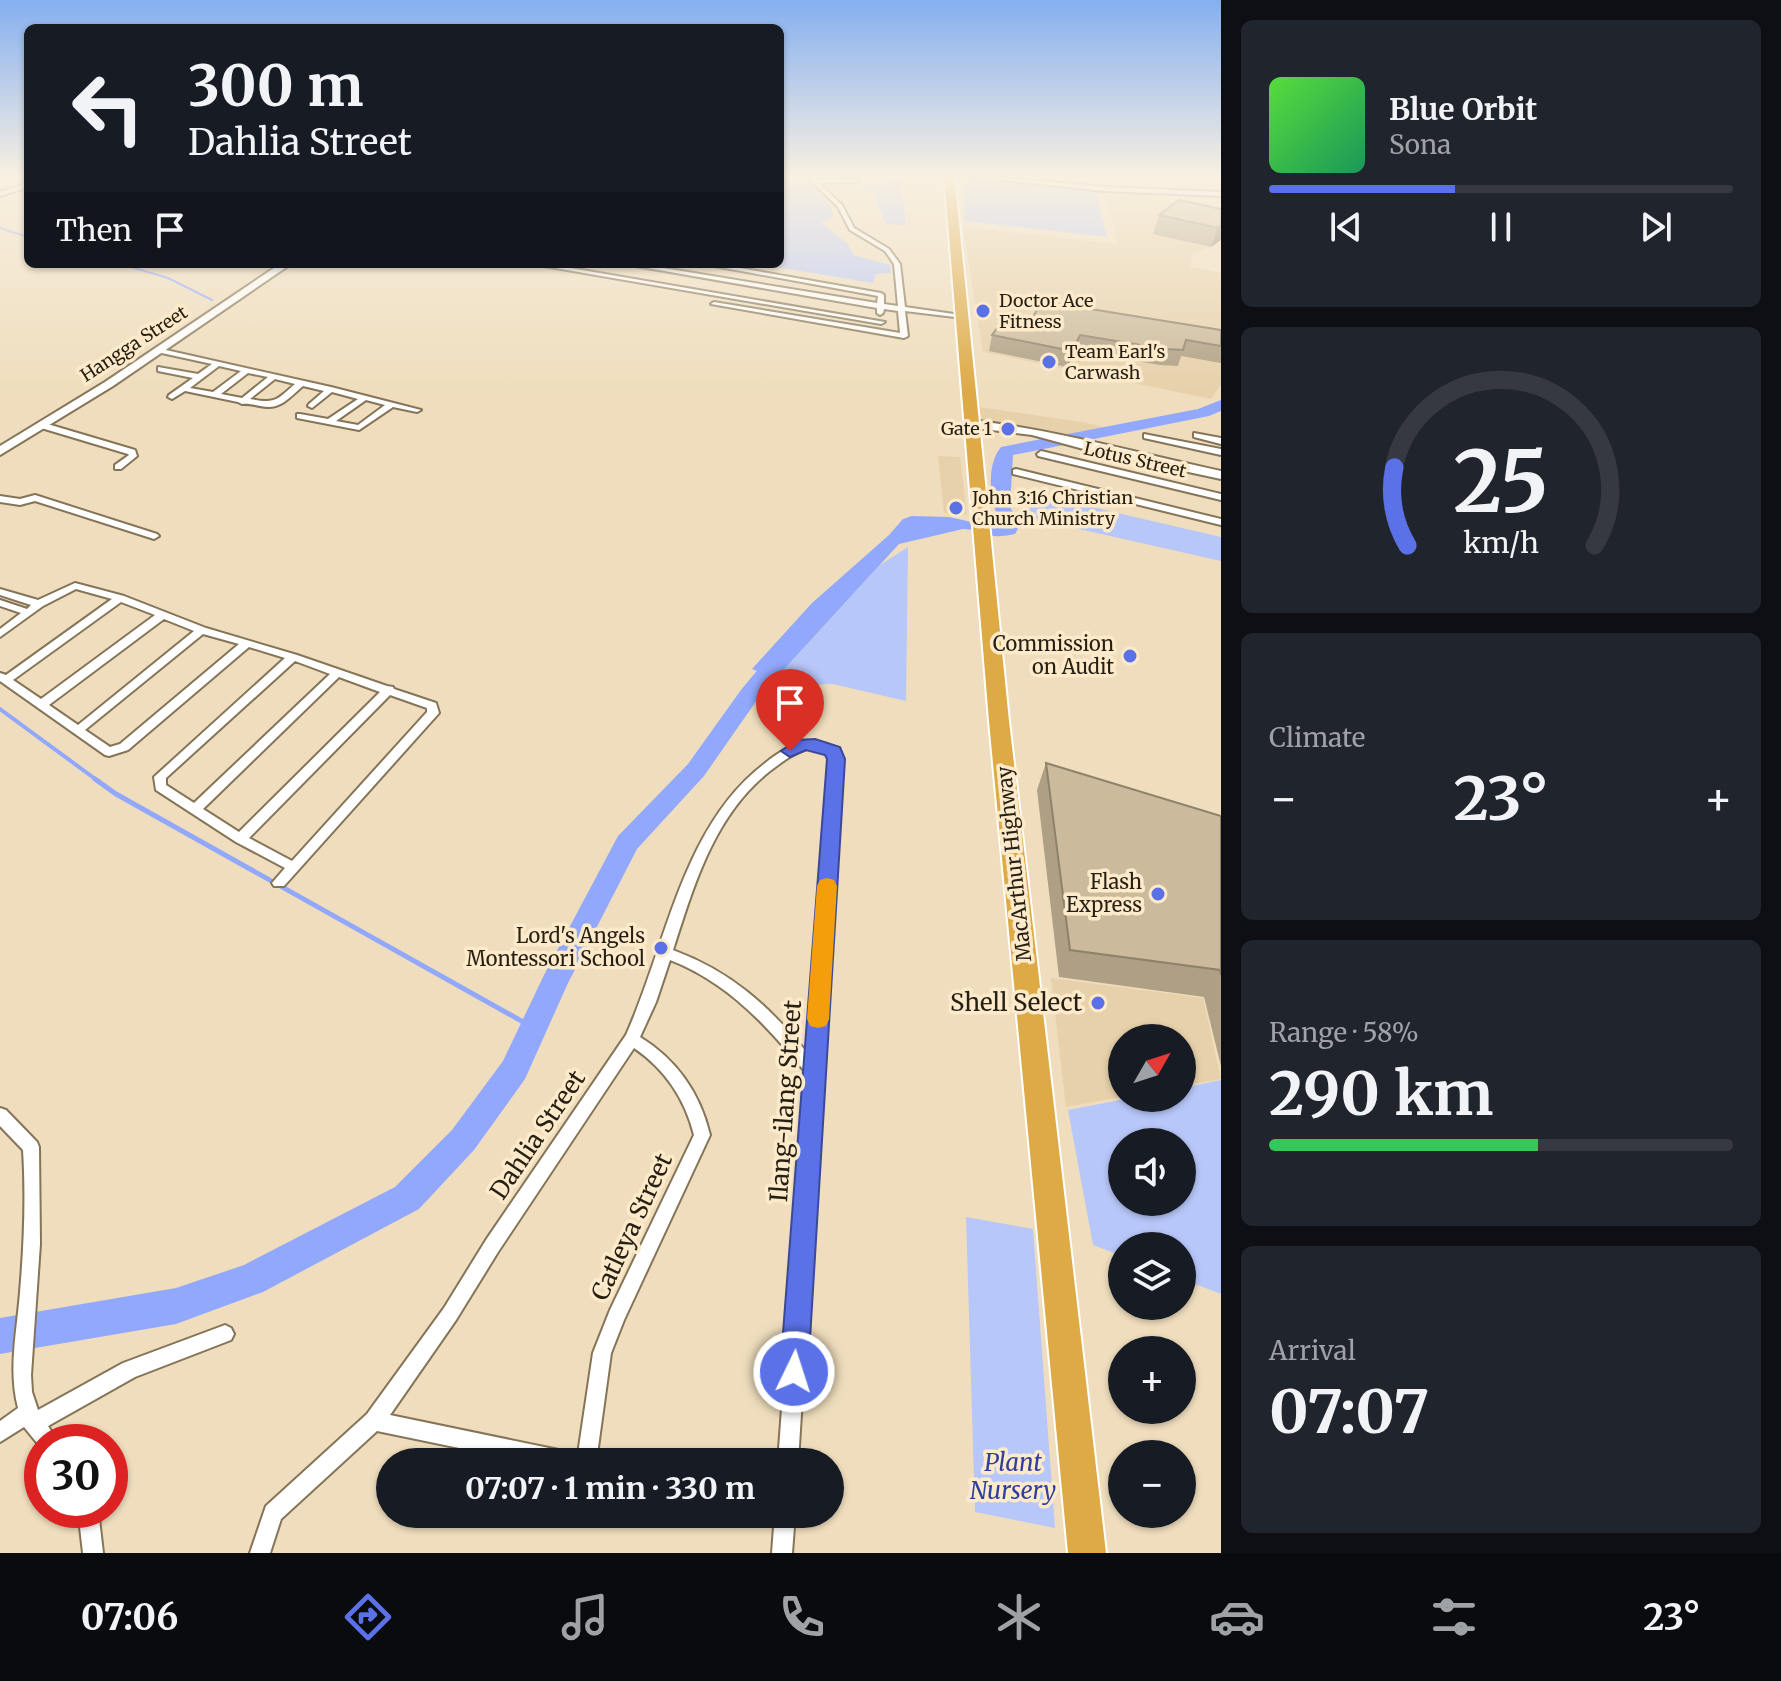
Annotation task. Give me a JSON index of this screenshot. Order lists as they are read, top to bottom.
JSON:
{
  "streets": {
    "highway": ["MacArthur Highway"],
    "street": [
      "Hangga Street",
      "Lotus Street",
      "Ilang-ilang Street",
      "Dahlia Street",
      "Catleya Street"
    ]
  },
  "crossings": [
    ["Ilang-ilang Street", "Dahlia Street"],
    ["Dahlia Street", "Catleya Street"]
  ],
  "parks": ["Plant Nursery"],
  "places": [
    "Doctor Ace Fitness",
    "Team Earl's Carwash",
    "Gate 1",
    "John 3:16 Christian Church Ministry",
    "Commission on Audit",
    "Flash Express",
    "Lord's Angels Montessori School",
    "Shell Select"
  ],
  "north": "top right",
  "page": {
    "turn": ["300 m", "Dahlia Street"],
    "song": ["Blue Orbit", "Sona"],
    "then": "Then",
    "tile": [
      "Climate",
      ["Range · 58%", "290 km"],
      ["Arrival", "07:07"]
    ],
    "heat": ["−", "23°", "+"],
    "map_buttons": ["+", "−"],
    "limit": "30",
    "trip": "07:07 · 1 min · 330 m",
    "tabs": ["07:06", "23°"],
    "gauge": ["25", "km/h"]
  }
}
